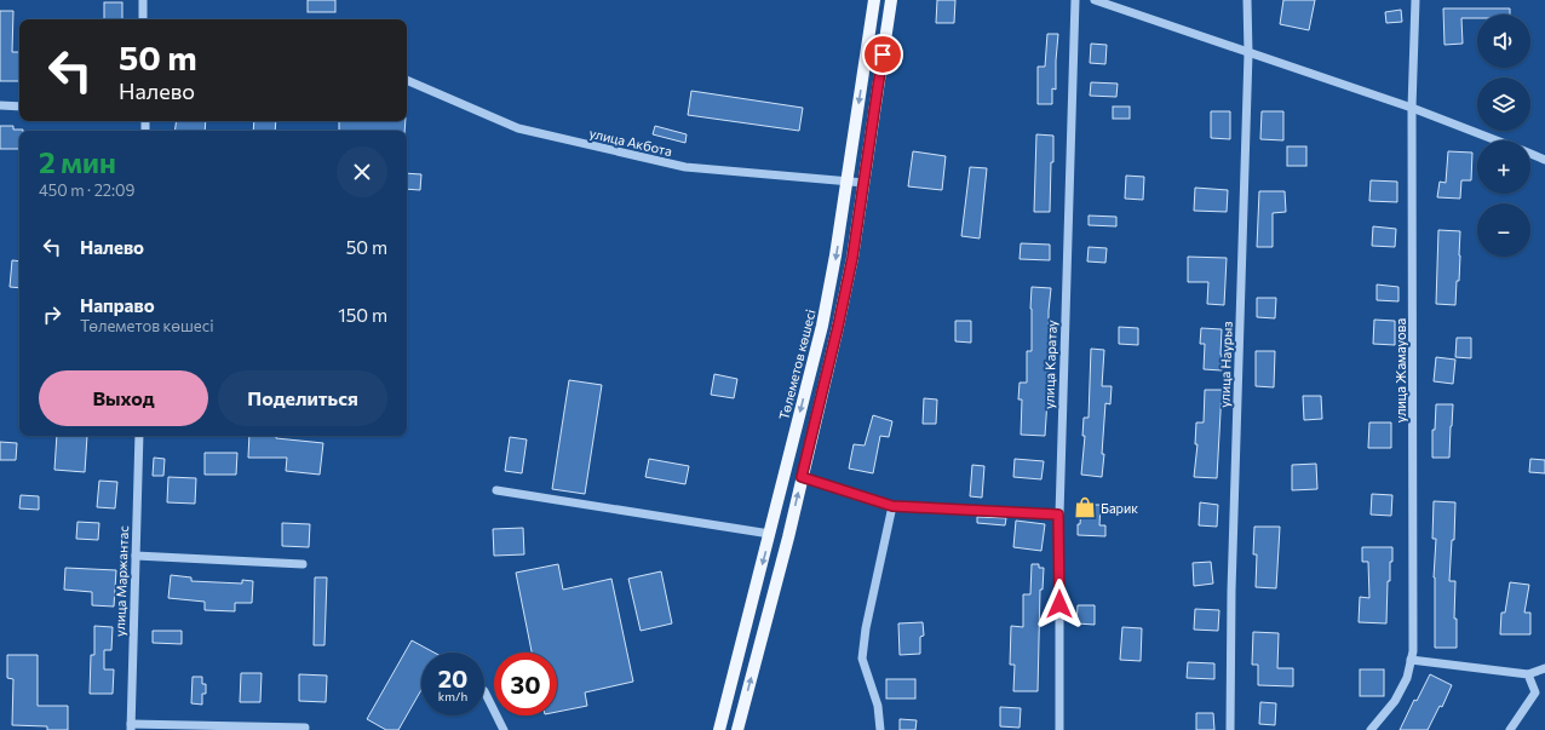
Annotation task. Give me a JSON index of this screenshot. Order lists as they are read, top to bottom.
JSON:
{
  "streets": {
    "main road": ["Төлеметов көшесі"],
    "street": [
      "улица Акбота",
      "улица Каратау",
      "улица Наурыз",
      "улица Жамауова",
      "улица Маржантас"
    ]
  },
  "crossings": [
    ["улица Акбота", "Төлеметов көшесі"]
  ],
  "places": {
    "shop": ["Барик"]
  },
  "page": {
    "map_buttons": ["+", "−"],
    "turn": ["50 m", "Налево"],
    "heading": ["2 мин", "450 m · 22:09"],
    "list": [
      {
        "name": "Налево",
        "value": "50 m"
      },
      {
        "name": "Направо",
        "note": "Төлеметов көшесі",
        "value": "150 m"
      }
    ],
    "buttons": ["Выход", "Поделиться"],
    "speed": "20 km/h",
    "limit": "30"
  }
}
